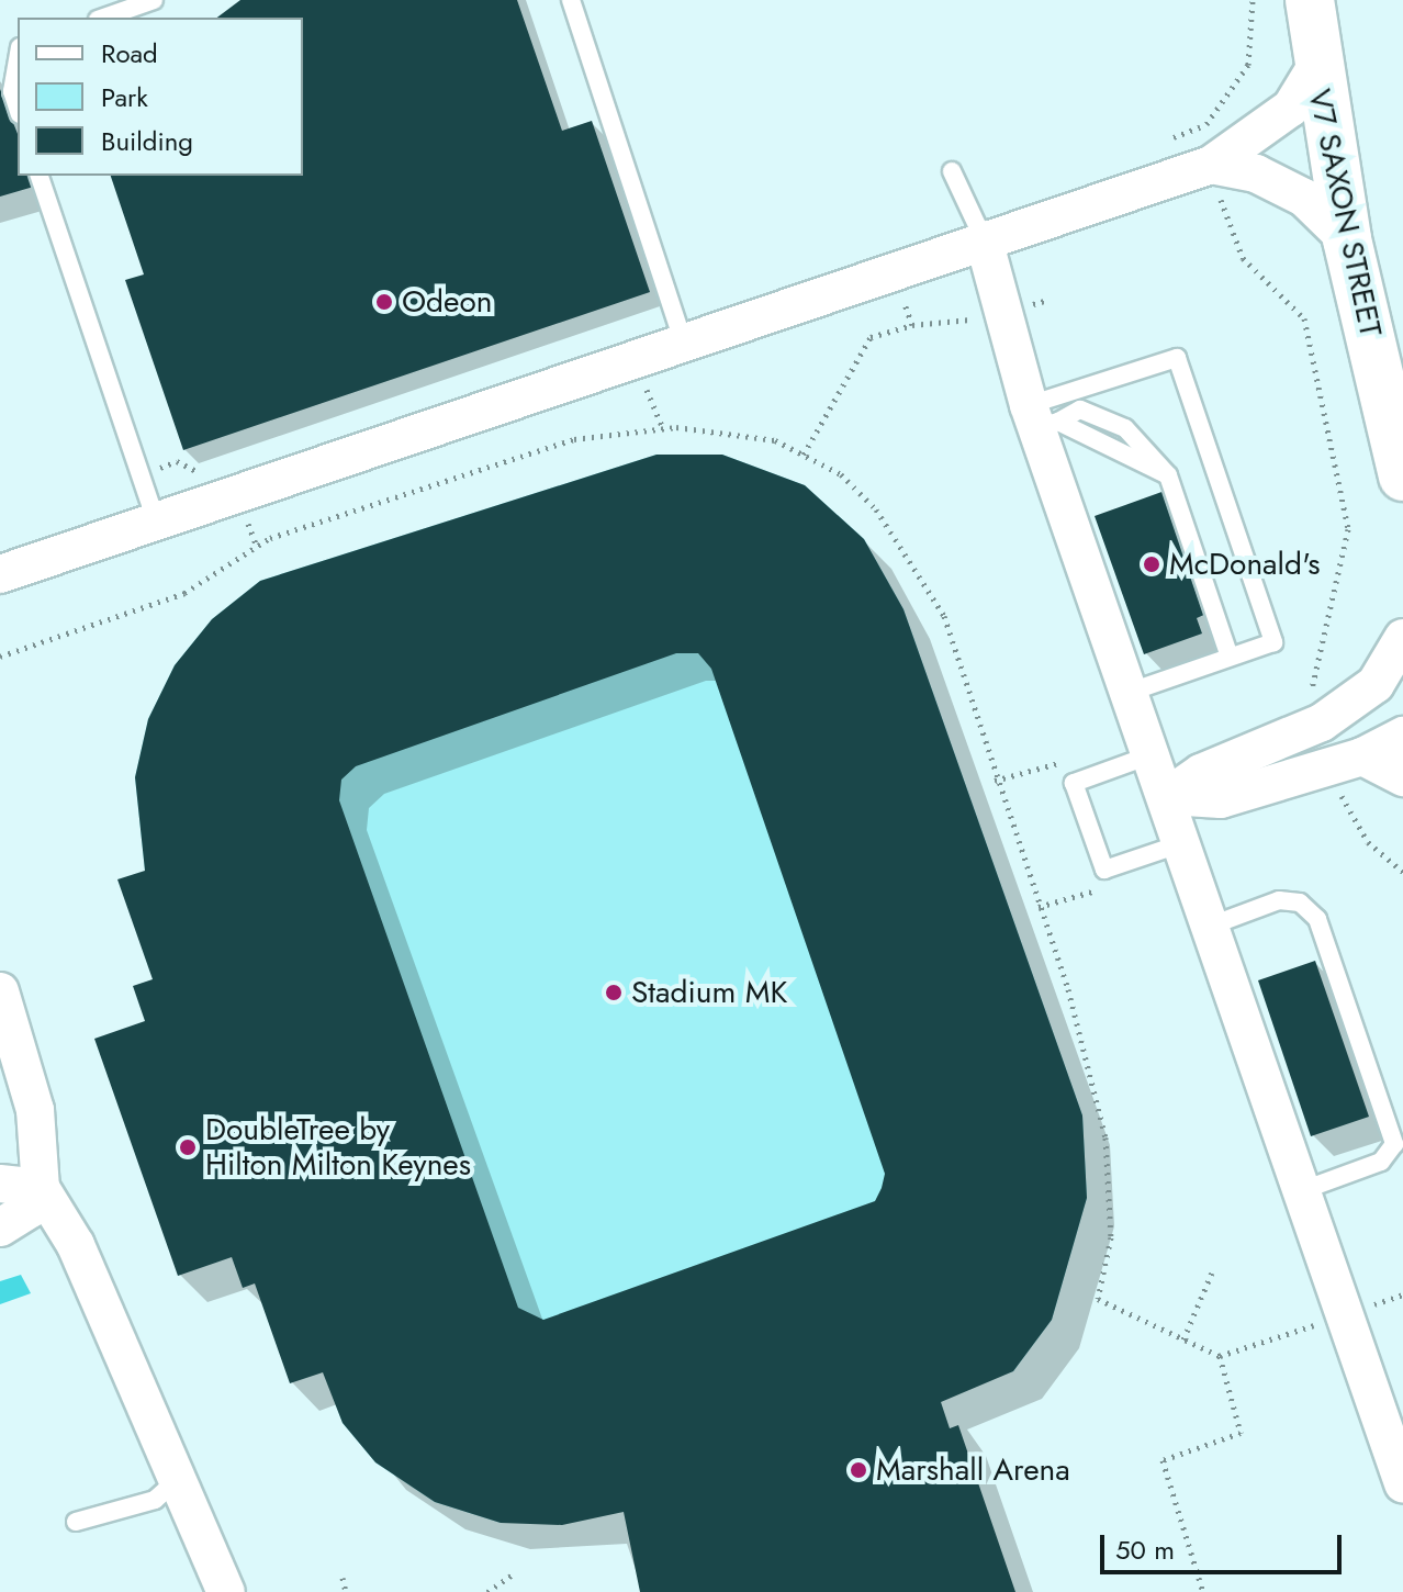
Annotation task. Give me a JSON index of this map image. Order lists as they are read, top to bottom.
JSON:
{
  "streets": {
    "main road": ["V7 SAXON STREET"]
  },
  "places": [
    "Odeon",
    "McDonald's",
    "Stadium MK",
    "DoubleTree by Hilton Milton Keynes",
    "Marshall Arena"
  ],
  "legend": ["Road", "Park", "Building"],
  "scale_bar": "50 m"
}
